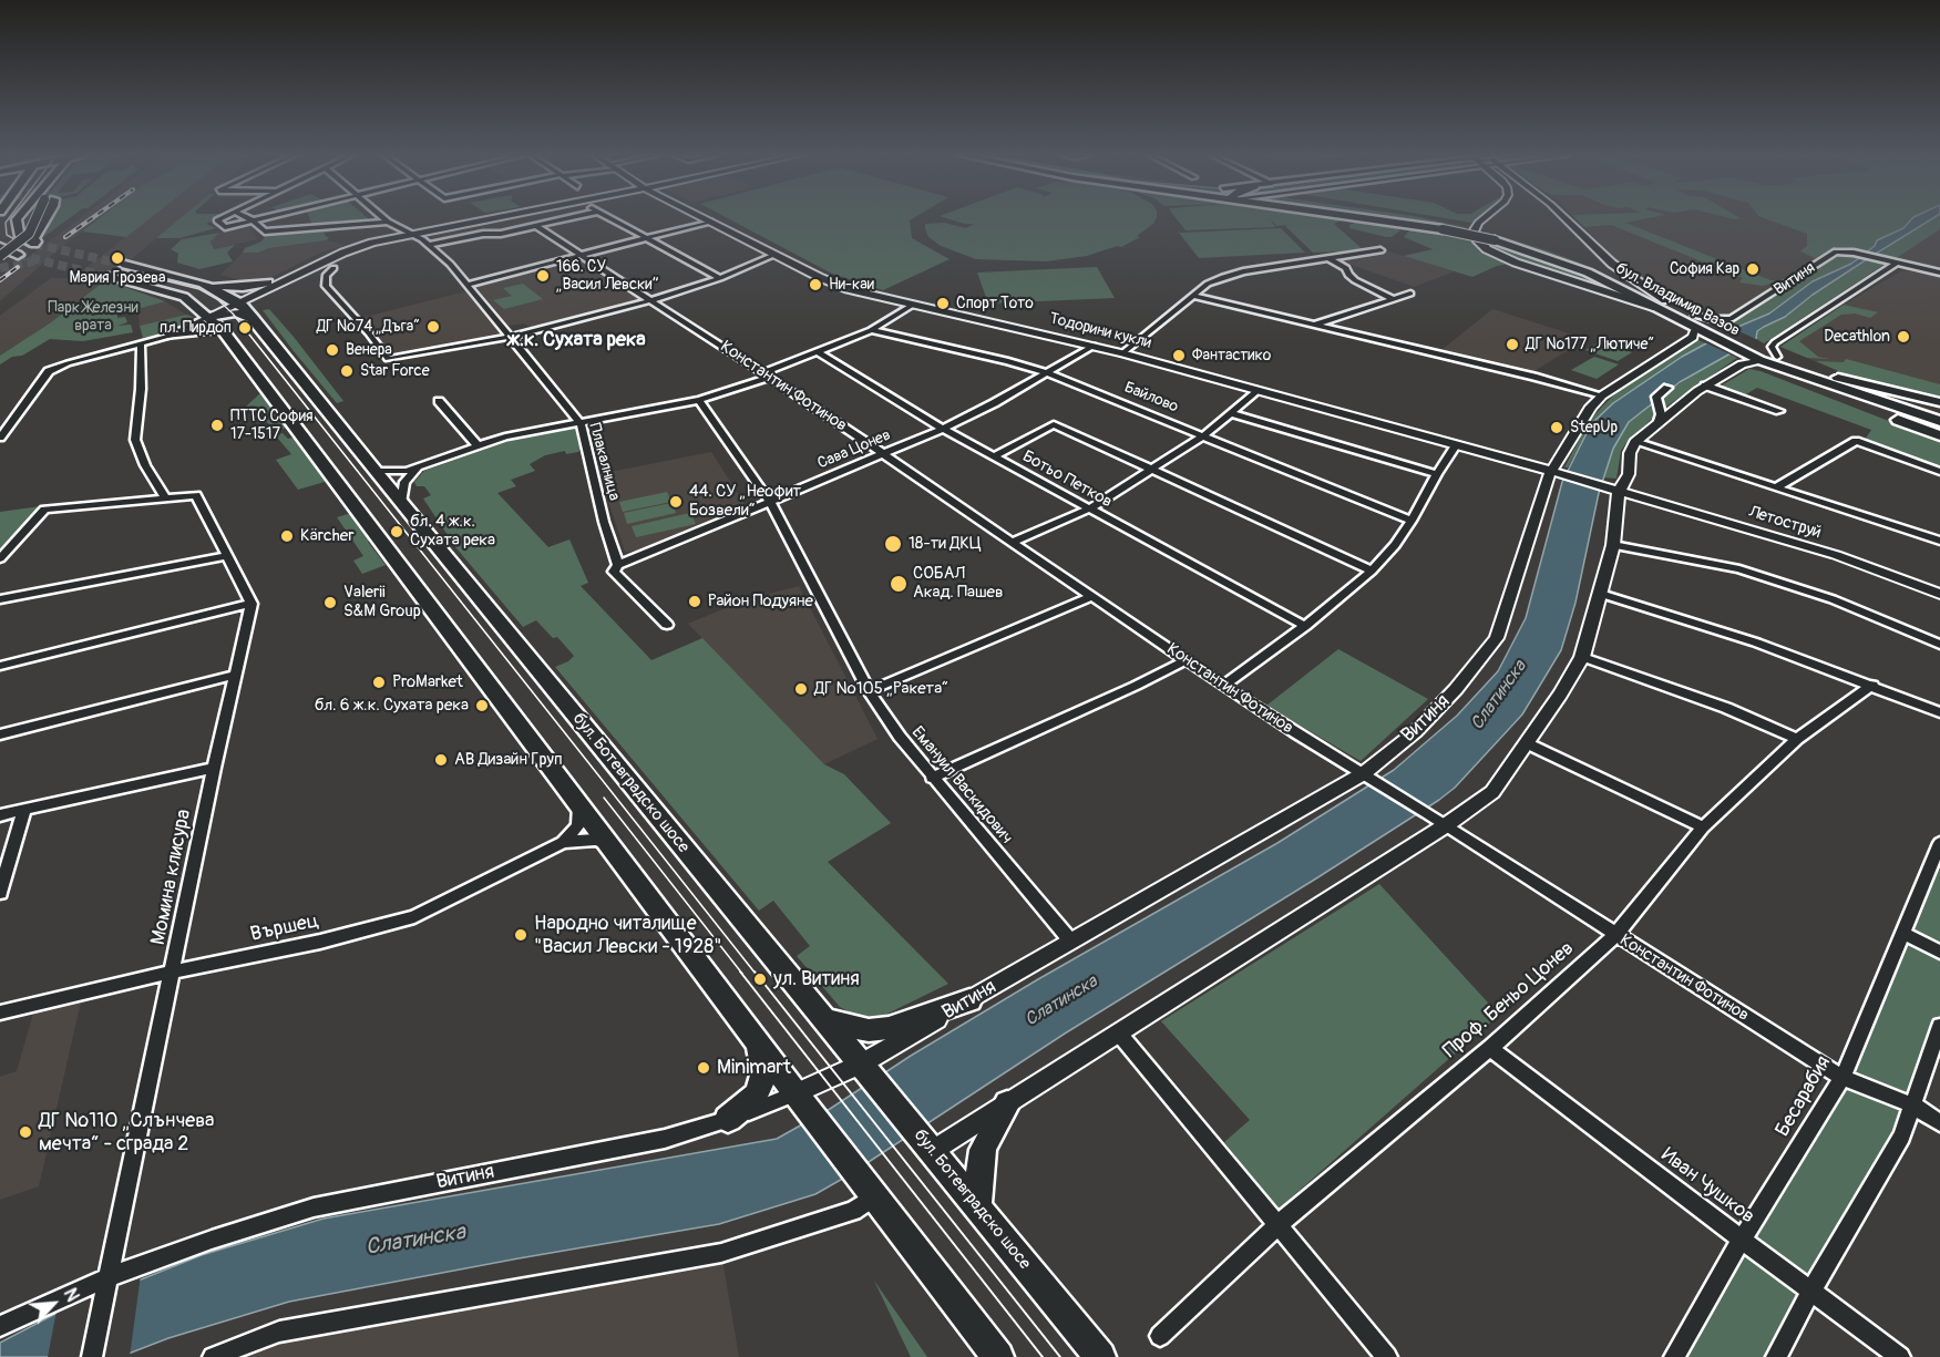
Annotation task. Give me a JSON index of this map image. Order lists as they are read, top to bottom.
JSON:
{
  "streets": {
    "main road": ["бул. Владимир Вазов", "бул. Ботевградско шосе"],
    "street": [
      "Витиня",
      "Тодорини кукли",
      "Константин Фотинов",
      "Байлово",
      "Сава Цонев",
      "Плакалница",
      "Ботьо Петков",
      "Летоструй",
      "Емануил Васкидович",
      "Момина клисура",
      "Вършец",
      "Проф. Беньо Цонев",
      "Бесарабия",
      "Иван Чушков"
    ]
  },
  "crossings": [
    ["Витиня", "бул. Владимир Вазов"],
    ["Витиня", "Тодорини кукли"],
    ["Витиня", "Константин Фотинов"],
    ["Витиня", "бул. Ботевградско шосе"],
    ["Витиня", "Емануил Васкидович"],
    ["Витиня", "Момина клисура"],
    ["Тодорини кукли", "Сава Цонев"],
    ["Тодорини кукли", "Летоструй"],
    ["Константин Фотинов", "Сава Цонев"],
    ["Константин Фотинов", "Проф. Беньо Цонев"],
    ["Константин Фотинов", "Бесарабия"],
    ["Байлово", "Сава Цонев"],
    ["Сава Цонев", "Плакалница"],
    ["Сава Цонев", "Ботьо Петков"],
    ["Сава Цонев", "Емануил Васкидович"],
    ["Момина клисура", "Вършец"],
    ["Проф. Беньо Цонев", "Иван Чушков"],
    ["Бесарабия", "Иван Чушков"]
  ],
  "districts": ["ж.к. Сухата река"],
  "water": ["Слатинска"],
  "parks": ["Парк Железни врата"],
  "places": [
    "Мария Грозева",
    "София Кар",
    "166. СУ „Васил Левски”",
    "Ни-каи",
    "Спорт Тото",
    "ДГ №74 „Дъга“",
    "пл. Пирдоп",
    "Decathlon",
    "ДГ №177 „Лютиче“",
    "Венера",
    "Фантастико",
    "Star Force",
    "ПТТС София 17-1517",
    "StepUp",
    "44. СУ „Неофит Бозвели“",
    "бл. 4 ж.к. Сухата река",
    "Кärcher",
    "18-ти ДКЦ",
    "СОБАЛ Акад. Пашев",
    "Район Подуяне",
    "Valerii S&M Group",
    "ProMarket",
    "ДГ №105 „Ракета“",
    "бл. 6 ж.к. Сухата река",
    "АВ Дизайн Груп",
    "Народно читалище \"Васил Левски - 1928\"",
    "ул. Витиня",
    "Minimart",
    "ДГ №110 „Слънчева мечта“ - сграда 2"
  ],
  "north": "top right"
}
